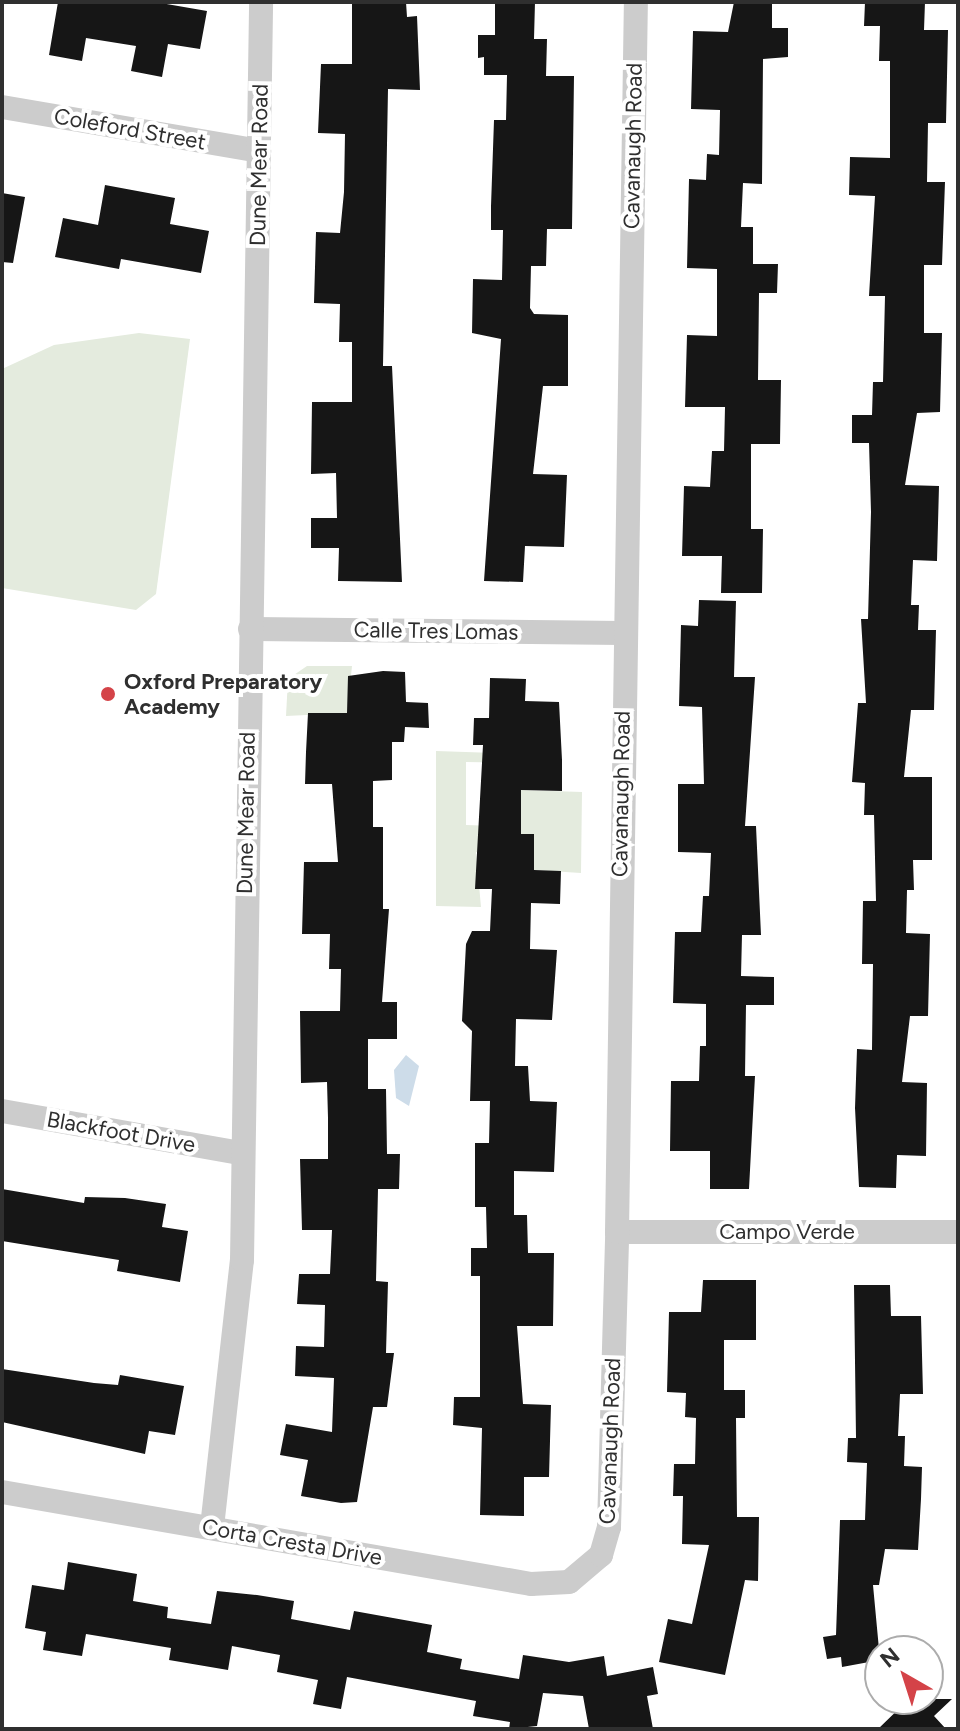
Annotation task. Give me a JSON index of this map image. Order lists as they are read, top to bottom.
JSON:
{
  "streets": {
    "street": [
      "Coleford Street",
      "Cavanaugh Road",
      "Dune Mear Road",
      "Calle Tres Lomas",
      "Blackfoot Drive",
      "Campo Verde",
      "Corta Cresta Drive"
    ]
  },
  "crossings": [
    ["Coleford Street", "Dune Mear Road"],
    ["Cavanaugh Road", "Calle Tres Lomas"],
    ["Cavanaugh Road", "Campo Verde"],
    ["Cavanaugh Road", "Corta Cresta Drive"],
    ["Dune Mear Road", "Calle Tres Lomas"],
    ["Dune Mear Road", "Blackfoot Drive"],
    ["Dune Mear Road", "Corta Cresta Drive"]
  ],
  "places": ["Oxford Preparatory Academy"],
  "north": "top left"
}
